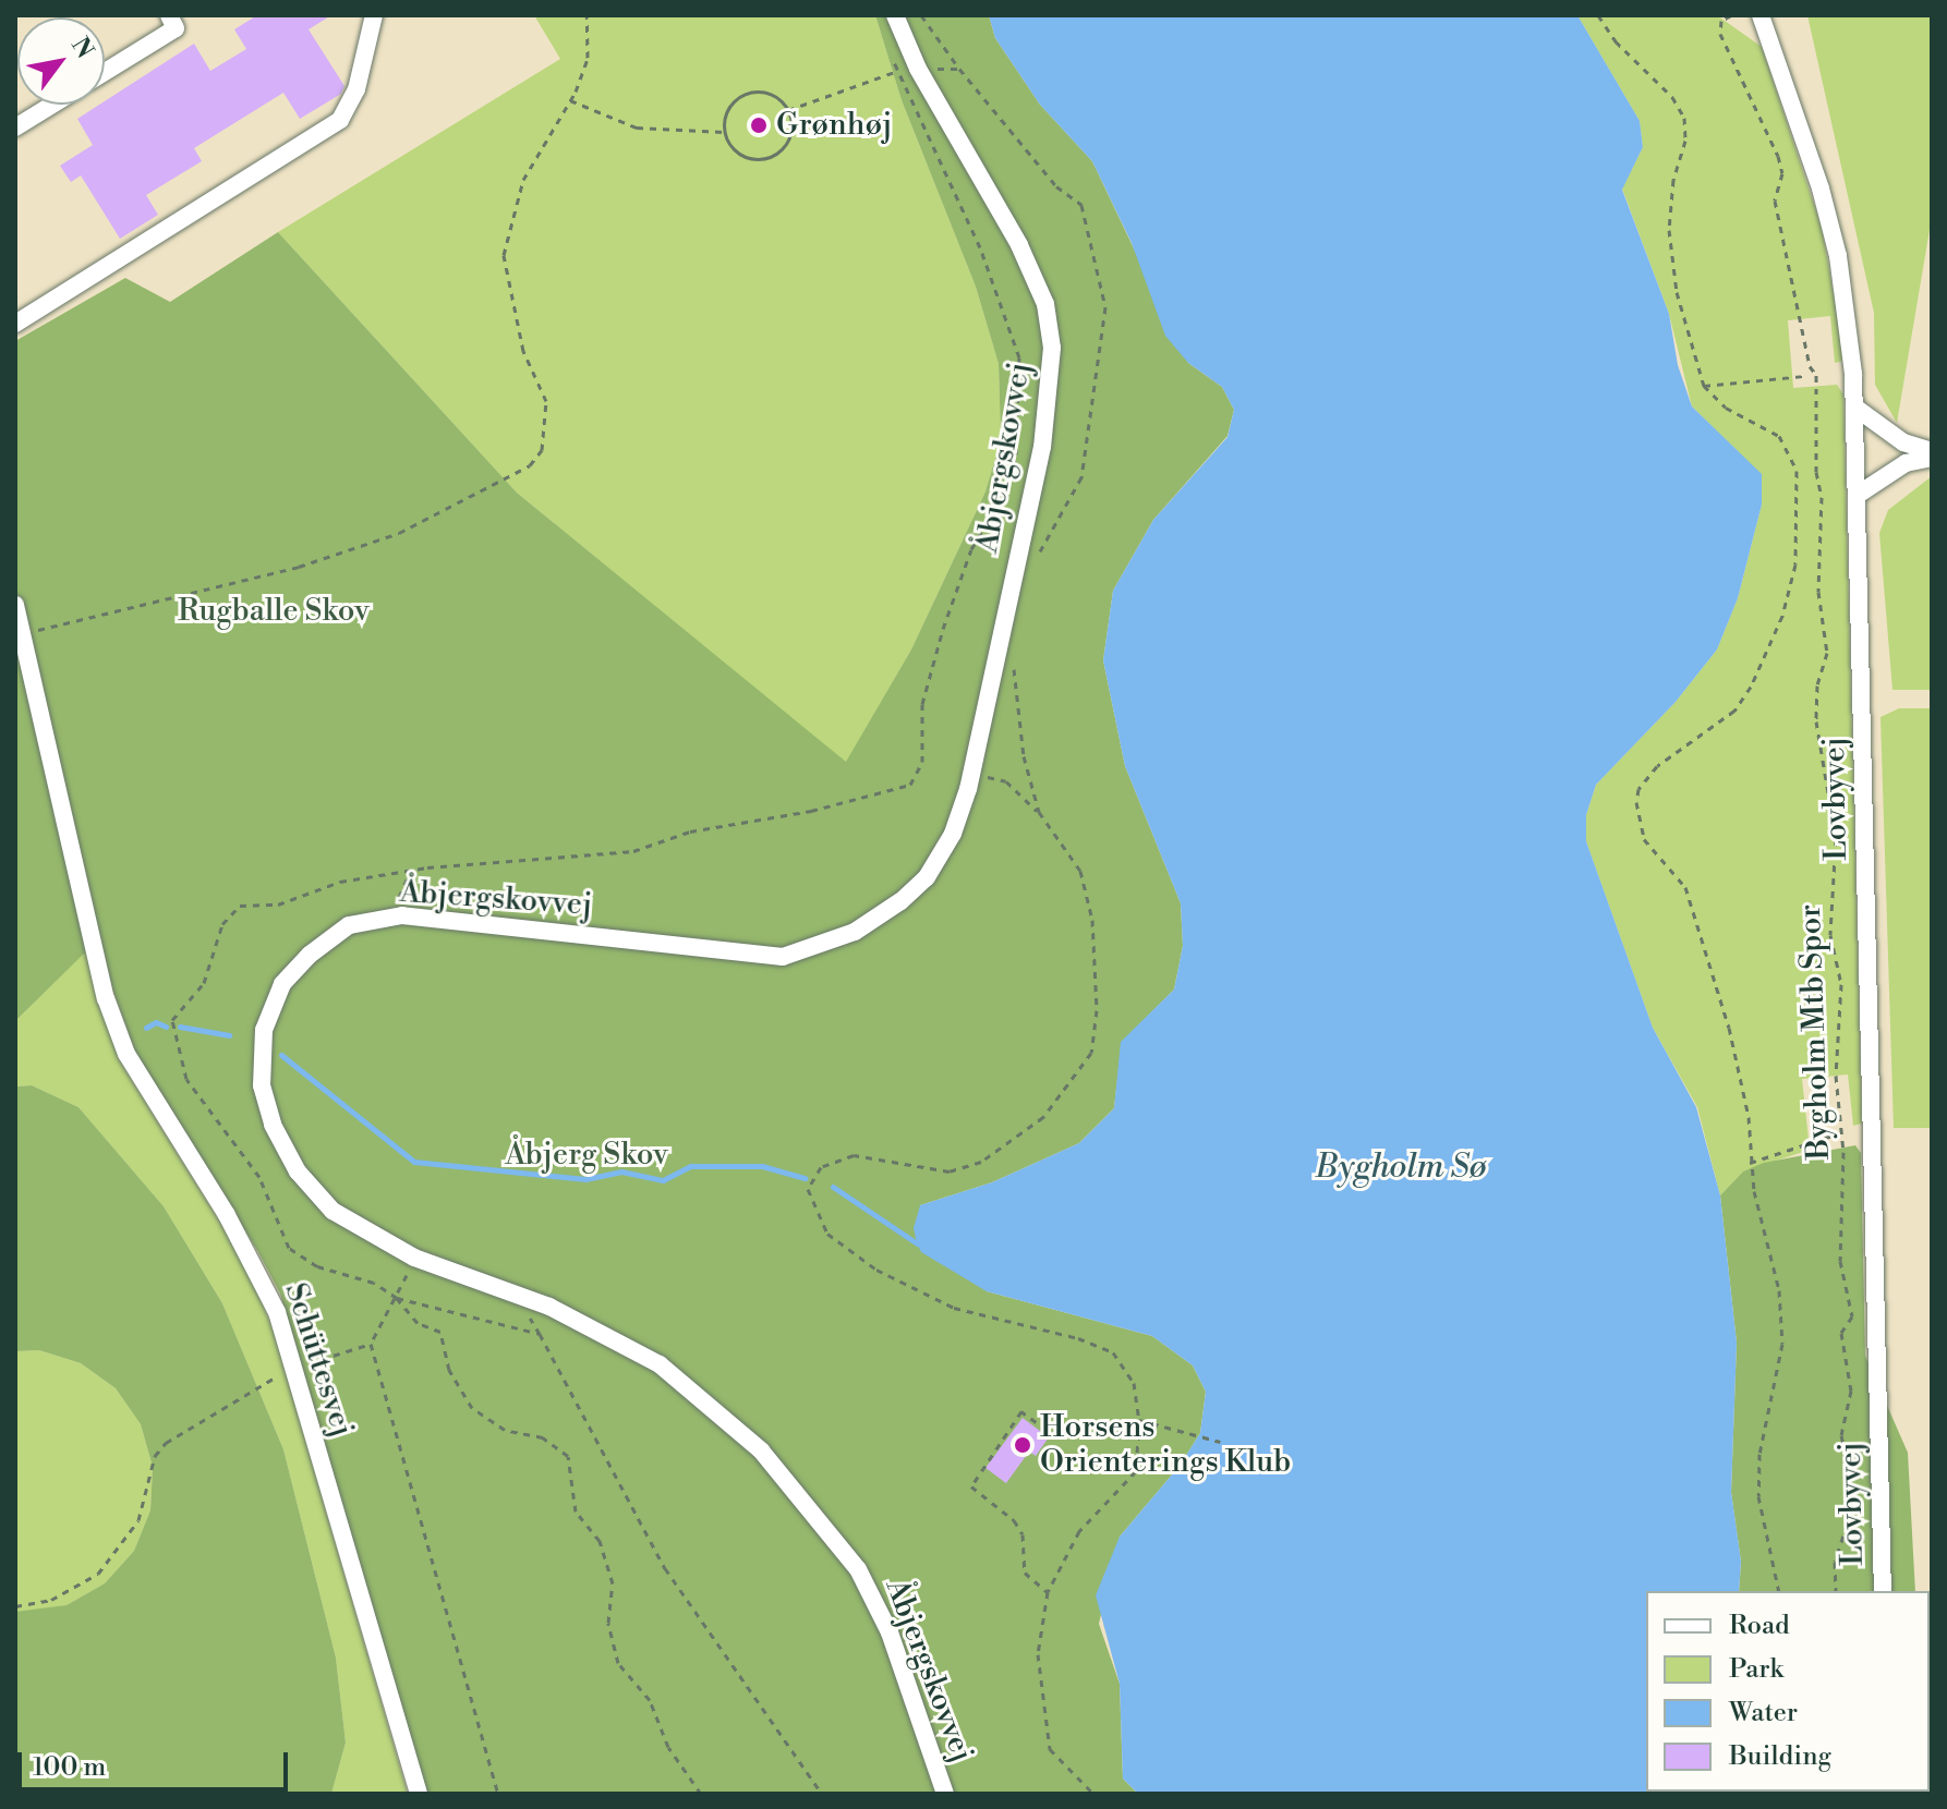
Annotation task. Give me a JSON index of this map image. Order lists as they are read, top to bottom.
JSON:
{
  "streets": {
    "street": ["Åbjergskovvej", "Lovbyvej", "Schüttesvej"],
    "path": ["Bygholm Mtb Spor"]
  },
  "water": ["Bygholm Sø"],
  "parks": ["Rugballe Skov", "Åbjerg Skov"],
  "places": ["Grønhøj", "Horsens Orienterings Klub"],
  "legend": [
    "Road",
    "Park",
    "Water",
    "Building"
  ],
  "scale_bar": "100 m",
  "north": "top right"
}
